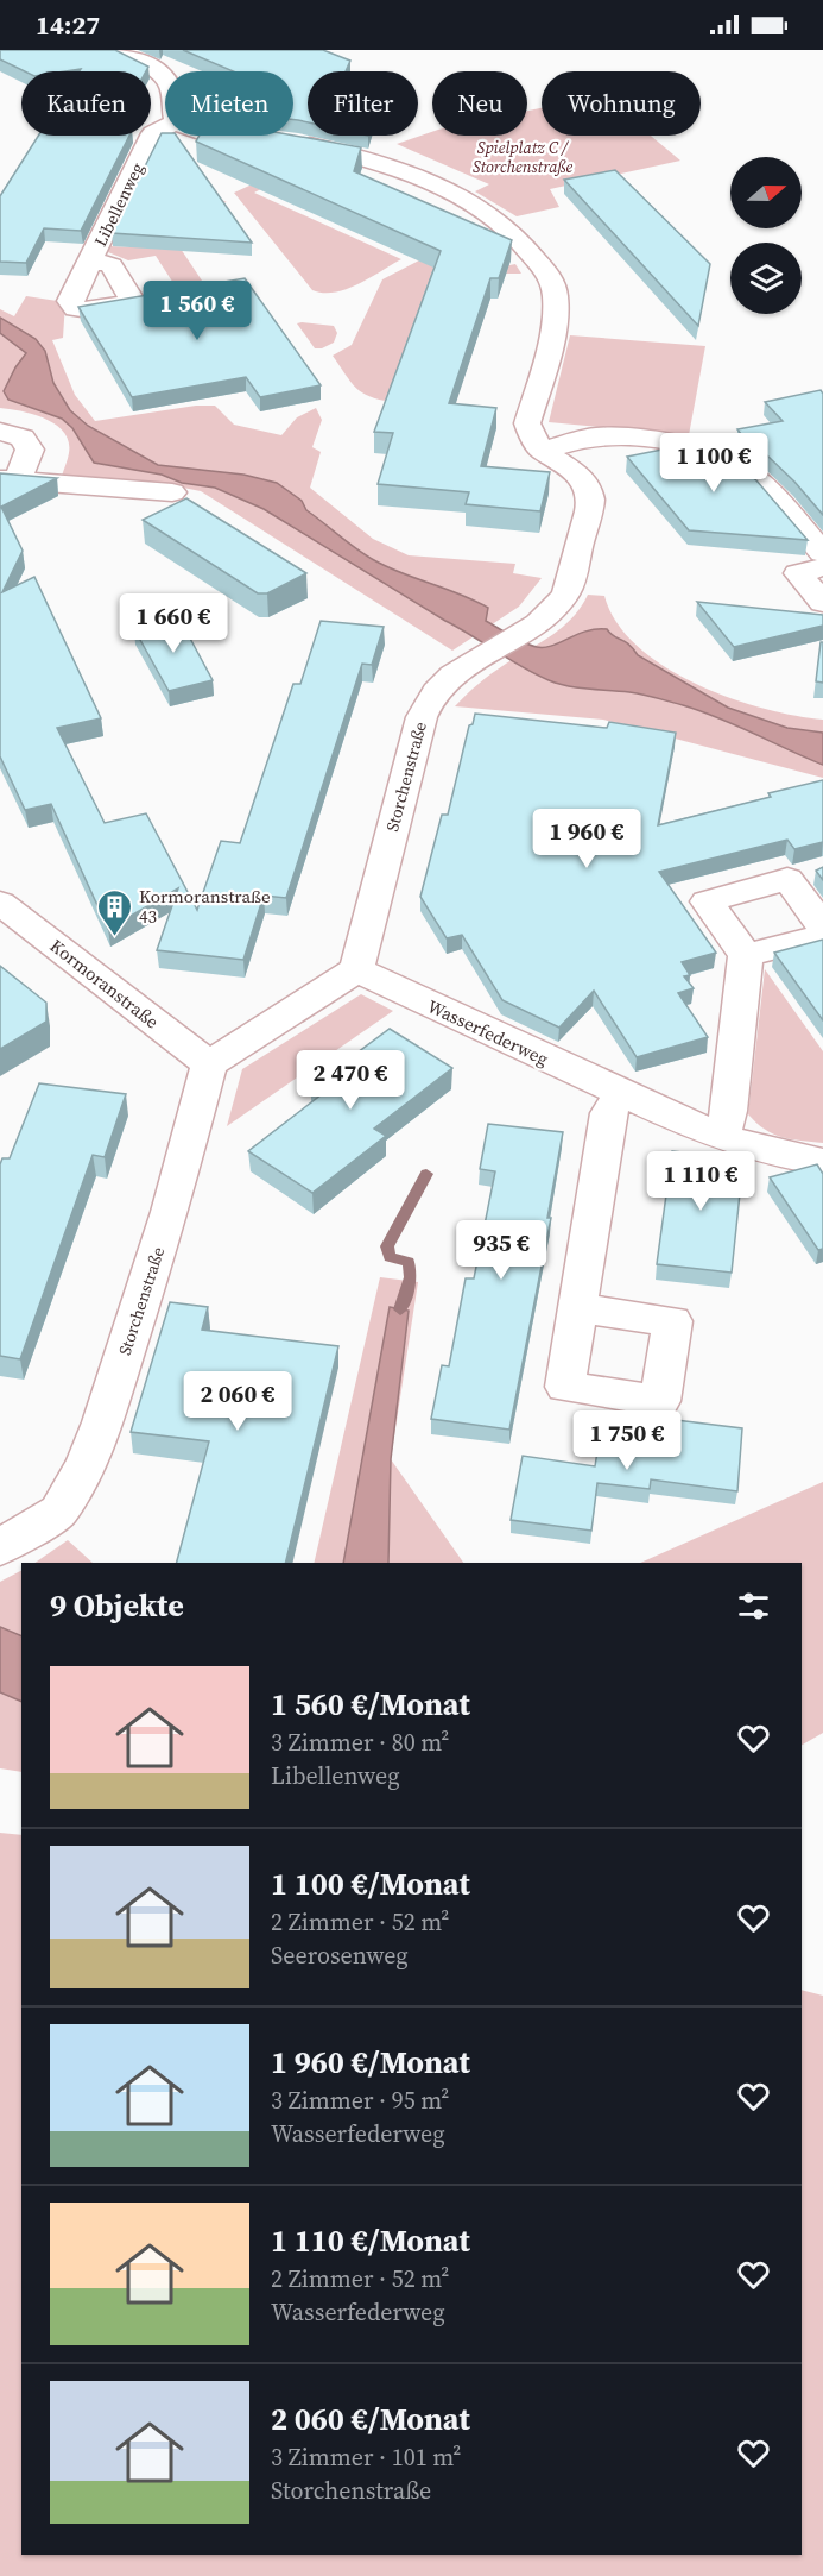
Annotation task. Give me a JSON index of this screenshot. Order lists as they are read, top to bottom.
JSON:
{
  "streets": {
    "street": [
      "Libellenweg",
      "Storchenstraße",
      "Kormoranstraße",
      "Wasserfederweg"
    ]
  },
  "crossings": [
    ["Storchenstraße", "Kormoranstraße"],
    ["Storchenstraße", "Wasserfederweg"]
  ],
  "parks": ["Spielplatz C / Storchenstraße"],
  "places": {
    "building": ["Kormoranstraße 43"]
  },
  "north": "right",
  "page": {
    "status": "14:27",
    "chip": [
      "Kaufen",
      "Mieten",
      "Filter",
      "Neu",
      "Wohnung"
    ],
    "price": [
      "1 560 €",
      "1 100 €",
      "1 660 €",
      "1 960 €",
      "2 470 €",
      "1 110 €",
      "935 €",
      "2 060 €",
      "1 750 €"
    ],
    "heading": "9 Objekte",
    "list": [
      {
        "name": "1 560 €/Monat",
        "note": "3 Zimmer · 80 m² · Libellenweg"
      },
      {
        "name": "1 100 €/Monat",
        "note": "2 Zimmer · 52 m² · Seerosenweg"
      },
      {
        "name": "1 960 €/Monat",
        "note": "3 Zimmer · 95 m² · Wasserfederweg"
      },
      {
        "name": "1 110 €/Monat",
        "note": "2 Zimmer · 52 m² · Wasserfederweg"
      },
      {
        "name": "2 060 €/Monat",
        "note": "3 Zimmer · 101 m² · Storchenstraße"
      }
    ]
  }
}
